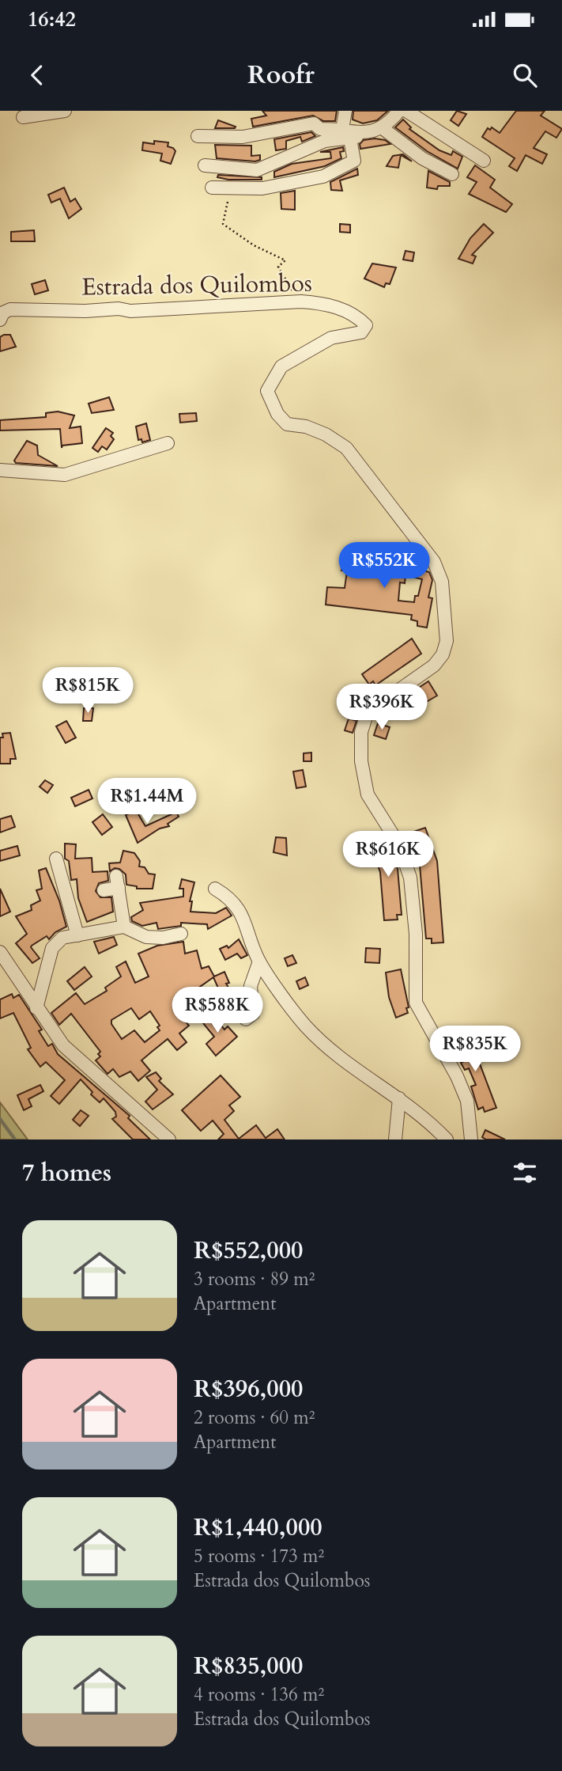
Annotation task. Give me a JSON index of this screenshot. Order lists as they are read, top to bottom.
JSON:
{
  "streets": {
    "street": ["Estrada dos Quilombos"]
  },
  "page": {
    "status": "16:42",
    "header": "Roofr",
    "price": [
      "R$552K",
      "R$815K",
      "R$396K",
      "R$1.44M",
      "R$616K",
      "R$588K",
      "R$835K"
    ],
    "heading": "7 homes",
    "list": [
      {
        "name": "R$552,000",
        "note": "3 rooms · 89 m² · Apartment"
      },
      {
        "name": "R$396,000",
        "note": "2 rooms · 60 m² · Apartment"
      },
      {
        "name": "R$1,440,000",
        "note": "5 rooms · 173 m² · Estrada dos Quilombos"
      },
      {
        "name": "R$835,000",
        "note": "4 rooms · 136 m² · Estrada dos Quilombos"
      }
    ]
  }
}
